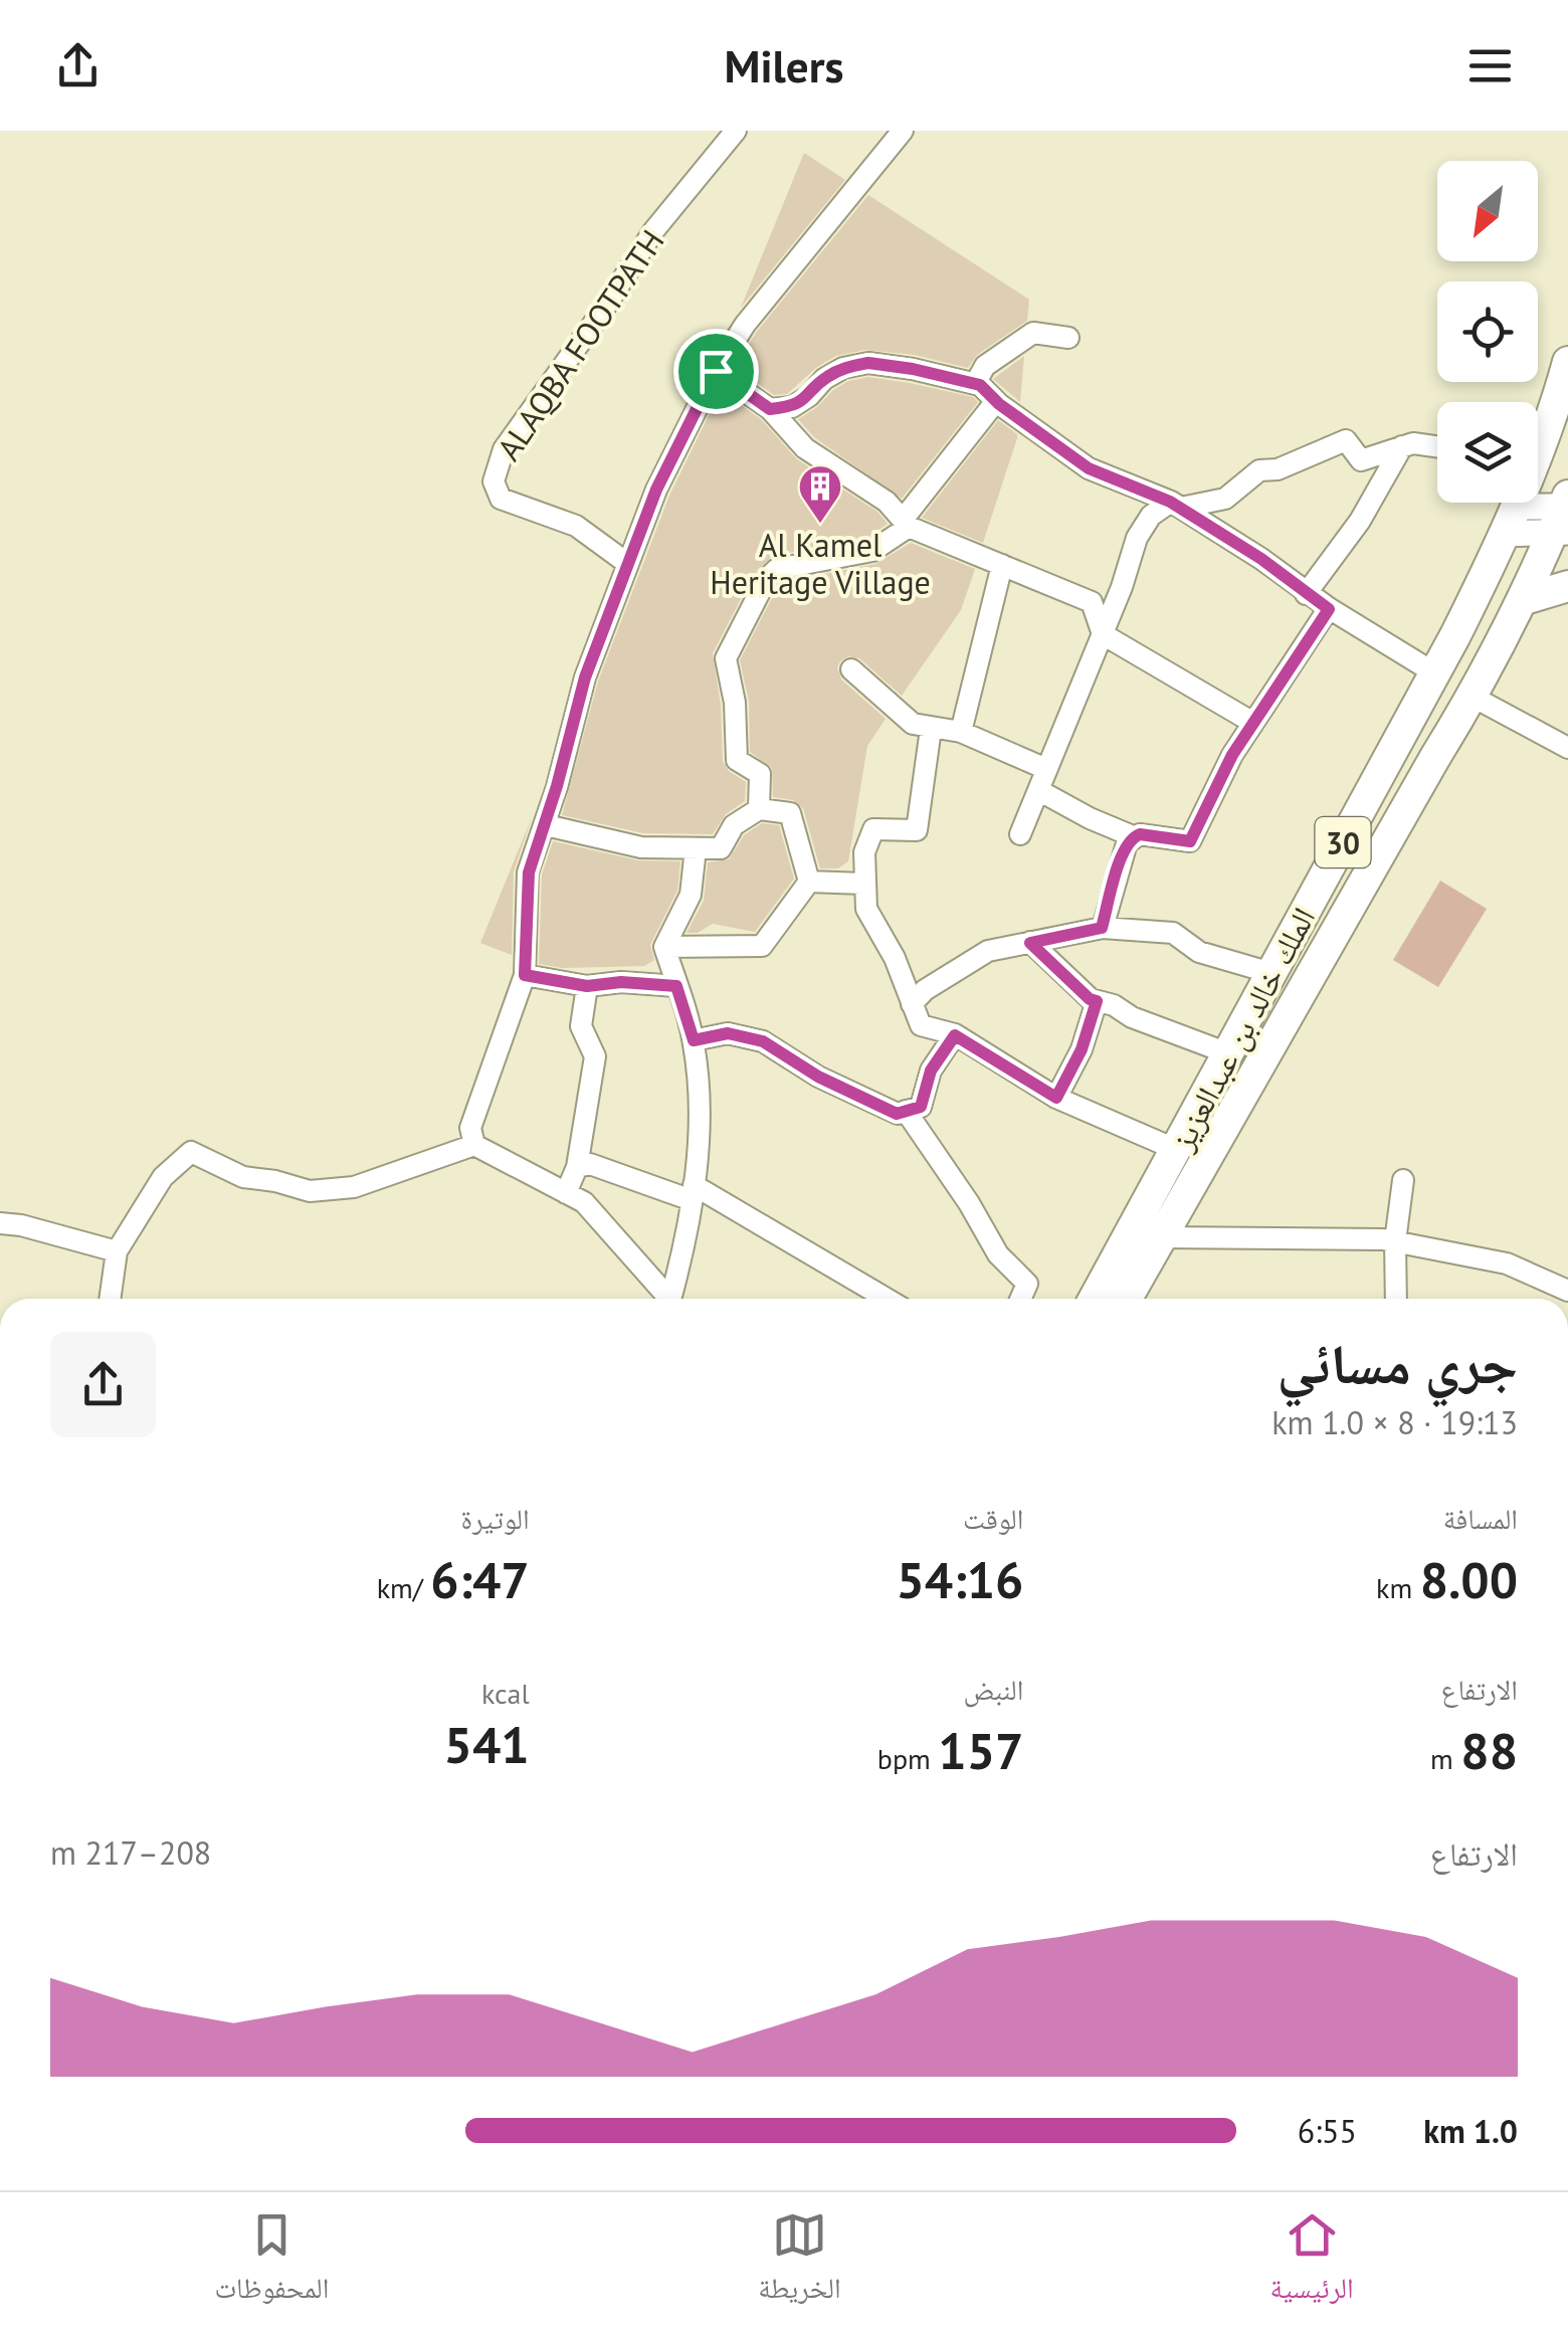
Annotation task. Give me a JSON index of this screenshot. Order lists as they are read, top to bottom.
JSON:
{
  "streets": {
    "highway": ["30", "الملك خالد بن عبدالعزيز"],
    "street": ["ALAQBA FOOTPATH"]
  },
  "places": {
    "building": ["Al Kamel Heritage Village"]
  },
  "north": "bottom left",
  "page": {
    "header": "Milers",
    "heading": ["جري مسائي", "19:13 · 8 × 1.0 km"],
    "stats": [
      ["المسافة", "8.00 km"],
      ["الوقت", "54:16"],
      ["الوتيرة", "6:47 /km"],
      ["الارتفاع", "88 m"],
      ["النبض", "157 bpm"],
      ["kcal", "541"]
    ],
    "chart": ["الارتفاع", "208–217 m"],
    "list": [
      {
        "name": "1.0 km",
        "note": "6:55"
      }
    ],
    "tabs": ["الرئيسية", "الخريطة", "المحفوظات"]
  }
}
